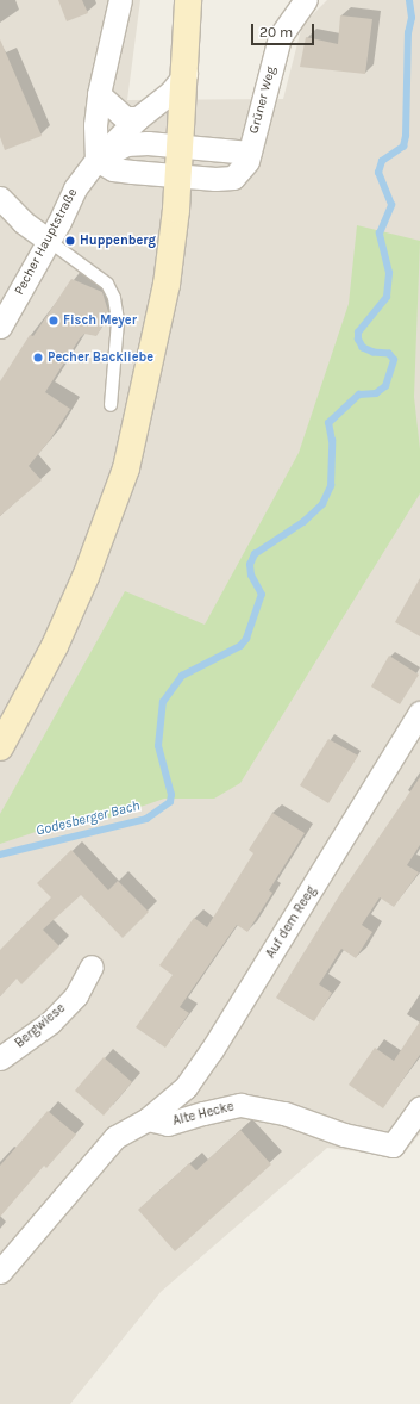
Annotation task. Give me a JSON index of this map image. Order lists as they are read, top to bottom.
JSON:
{
  "streets": {
    "street": [
      "Grüner Weg",
      "Pecher Hauptstraße",
      "Auf dem Reeg",
      "Bergwiese",
      "Alte Hecke"
    ]
  },
  "crossings": [
    ["Auf dem Reeg", "Alte Hecke"]
  ],
  "water": ["Godesberger Bach"],
  "places": ["Huppenberg", "Fisch Meyer", "Pecher Backliebe"],
  "scale_bar": "20 m"
}
